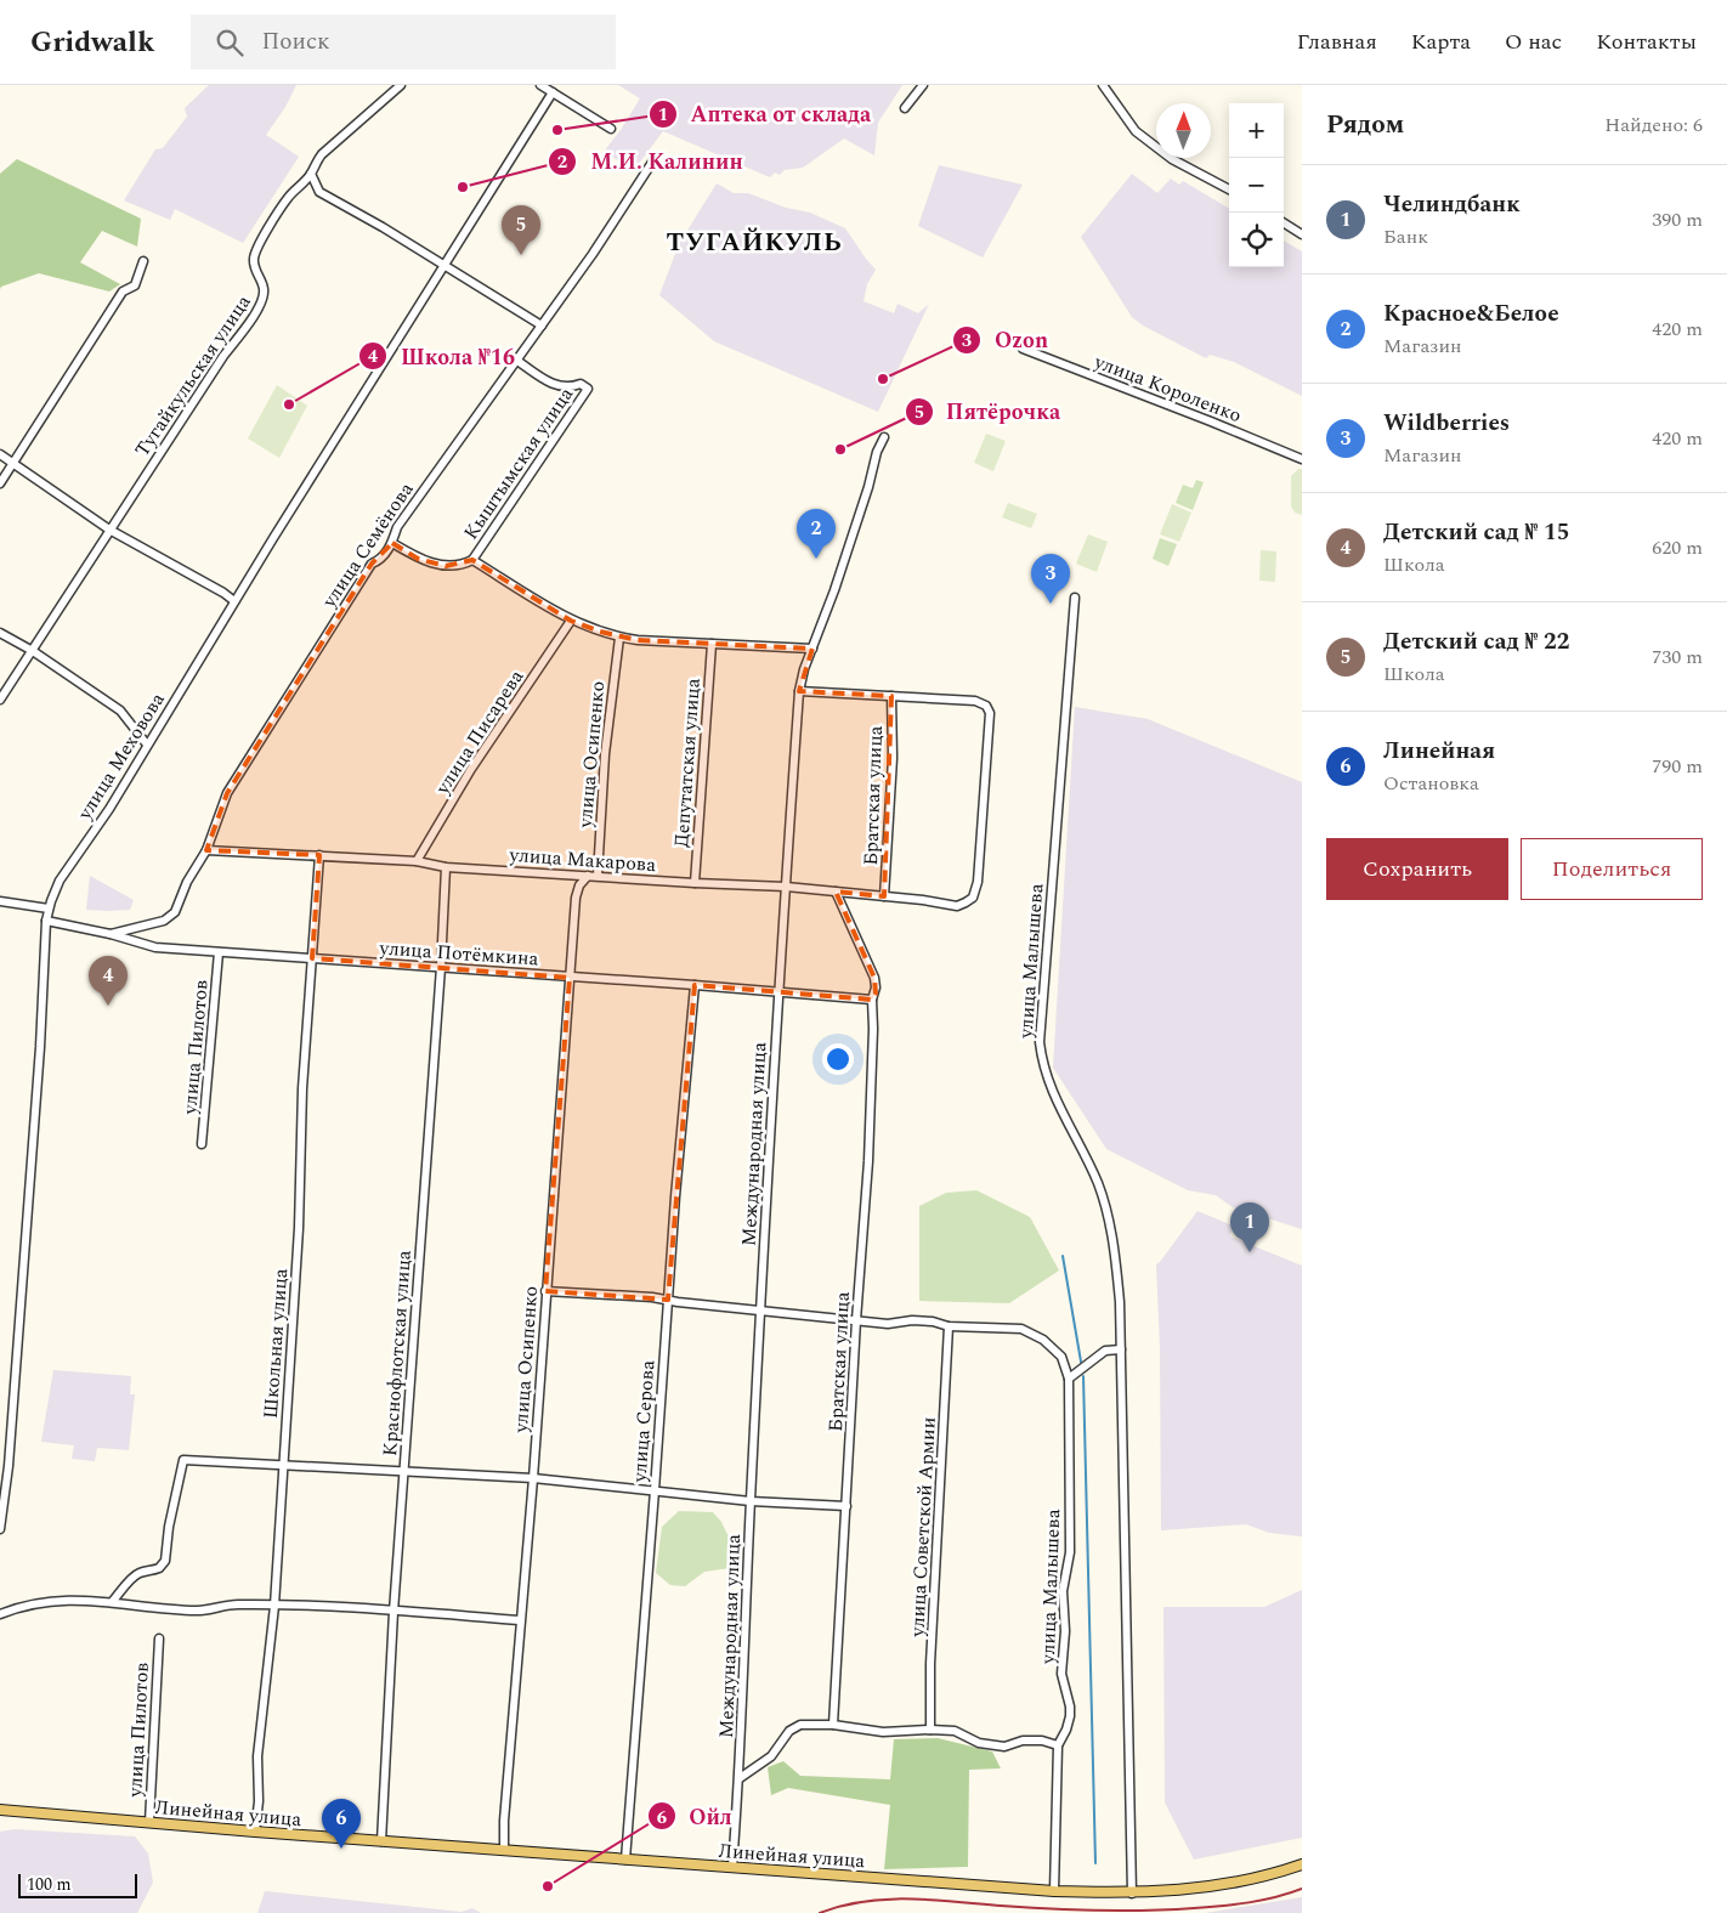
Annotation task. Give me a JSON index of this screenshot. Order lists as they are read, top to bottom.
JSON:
{
  "streets": {
    "main road": ["Линейная улица"],
    "street": [
      "Тугайкульская улица",
      "улица Короленко",
      "Кыштымская улица",
      "улица Семёнова",
      "улица Писарева",
      "улица Осипенко",
      "улица Меховова",
      "Депутатская улица",
      "Братская улица",
      "улица Макарова",
      "улица Потёмкина",
      "улица Малышева",
      "улица Пилотов",
      "Международная улица",
      "Школьная улица",
      "Краснофлотская улица",
      "улица Серова",
      "улица Советской Армии"
    ]
  },
  "crossings": [
    ["Кыштымская улица", "улица Семёнова"],
    ["улица Семёнова", "улица Макарова"],
    ["улица Семёнова", "улица Потёмкина"],
    ["улица Писарева", "улица Макарова"],
    ["улица Осипенко", "улица Макарова"],
    ["улица Осипенко", "улица Потёмкина"],
    ["улица Осипенко", "Линейная улица"],
    ["улица Меховова", "улица Потёмкина"],
    ["Депутатская улица", "улица Макарова"],
    ["Братская улица", "улица Макарова"],
    ["Братская улица", "улица Потёмкина"],
    ["улица Макарова", "Международная улица"],
    ["улица Макарова", "Школьная улица"],
    ["улица Макарова", "Краснофлотская улица"],
    ["улица Потёмкина", "улица Пилотов"],
    ["улица Потёмкина", "Международная улица"],
    ["улица Потёмкина", "Школьная улица"],
    ["улица Потёмкина", "Краснофлотская улица"],
    ["улица Потёмкина", "улица Серова"],
    ["улица Малышева", "Линейная улица"],
    ["улица Пилотов", "Линейная улица"],
    ["Международная улица", "Линейная улица"],
    ["Школьная улица", "Линейная улица"],
    ["Краснофлотская улица", "Линейная улица"],
    ["улица Серова", "Линейная улица"]
  ],
  "districts": ["ТУГАЙКУЛЬ"],
  "places": [
    "Аптека от склада",
    "М.И. Калинин",
    "Ozon",
    "Школа №16",
    "Пятёрочка",
    "Ойл"
  ],
  "scale_bar": "100 m",
  "north": "top",
  "page": {
    "header": "Gridwalk",
    "search": "Поиск",
    "nav": [
      "Главная",
      "Карта",
      "О нас",
      "Контакты"
    ],
    "heading": ["Рядом", "Найдено: 6"],
    "map_buttons": ["+", "−"],
    "list": [
      {
        "mark": "1",
        "name": "Челиндбанк",
        "note": "Банк",
        "value": "390 m"
      },
      {
        "mark": "2",
        "name": "Красное&Белое",
        "note": "Магазин",
        "value": "420 m"
      },
      {
        "mark": "3",
        "name": "Wildberries",
        "note": "Магазин",
        "value": "420 m"
      },
      {
        "mark": "4",
        "name": "Детский сад № 15",
        "note": "Школа",
        "value": "620 m"
      },
      {
        "mark": "5",
        "name": "Детский сад № 22",
        "note": "Школа",
        "value": "730 m"
      },
      {
        "mark": "6",
        "name": "Линейная",
        "note": "Остановка",
        "value": "790 m"
      }
    ],
    "pins": [
      "5",
      "2",
      "3",
      "4",
      "1",
      "6"
    ],
    "buttons": ["Сохранить", "Поделиться"],
    "scale": "100 m"
  }
}
